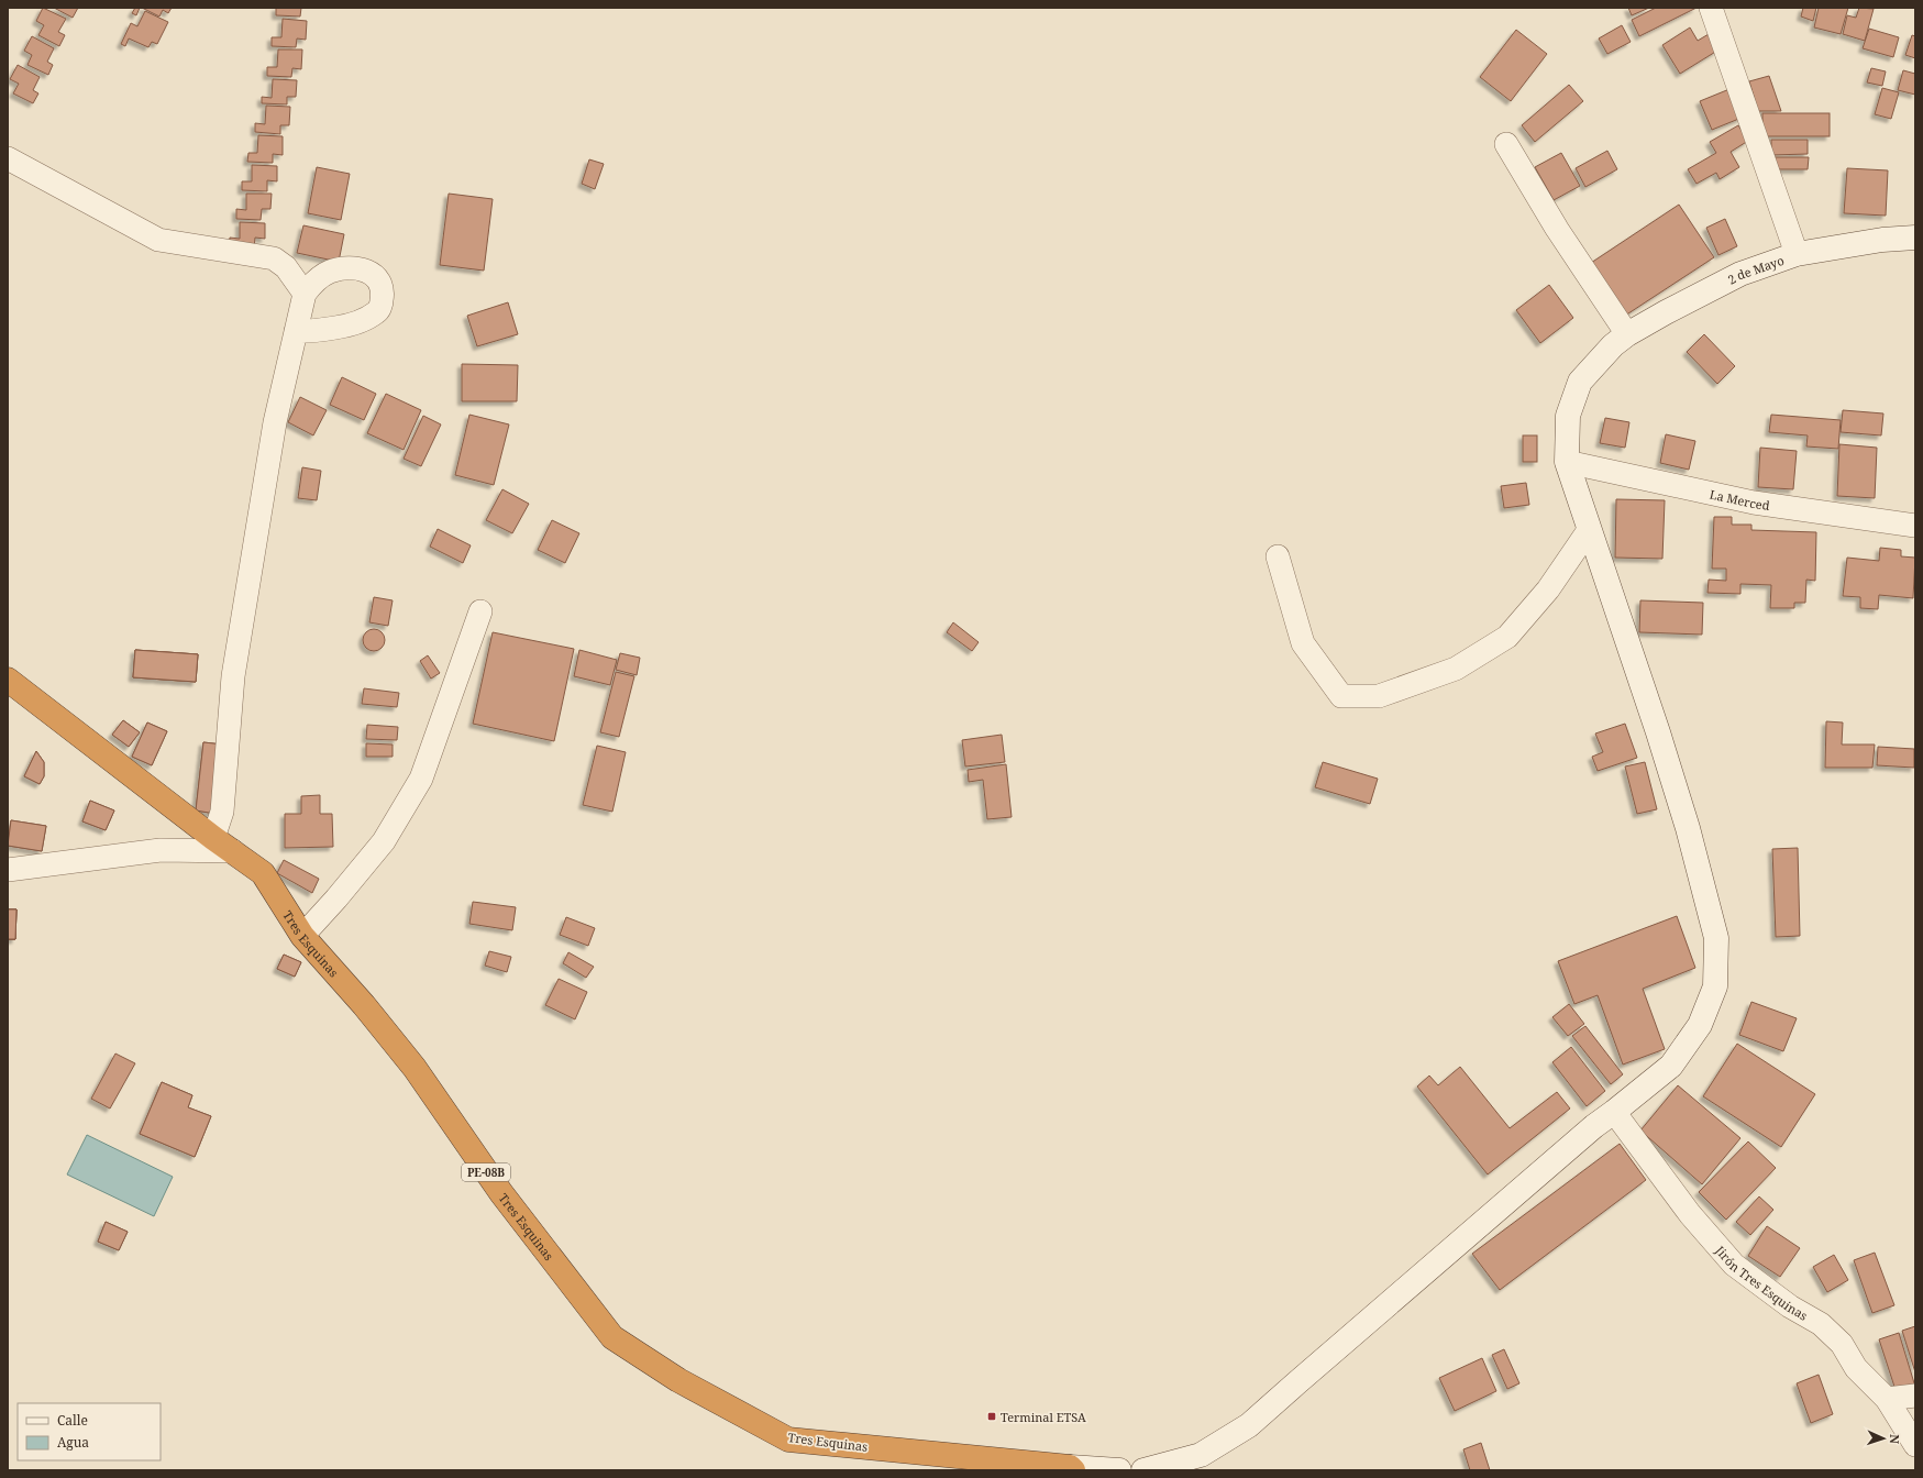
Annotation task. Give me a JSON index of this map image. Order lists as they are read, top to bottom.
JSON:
{
  "streets": {
    "highway": ["Tres Esquinas", "PE-08B"],
    "main road": ["2 de Mayo"],
    "street": ["La Merced", "Jirón Tres Esquinas"]
  },
  "crossings": [
    ["2 de Mayo", "La Merced"]
  ],
  "places": {
    "transit": ["Terminal ETSA"]
  },
  "legend": ["Calle", "Agua"],
  "north": "right"
}
